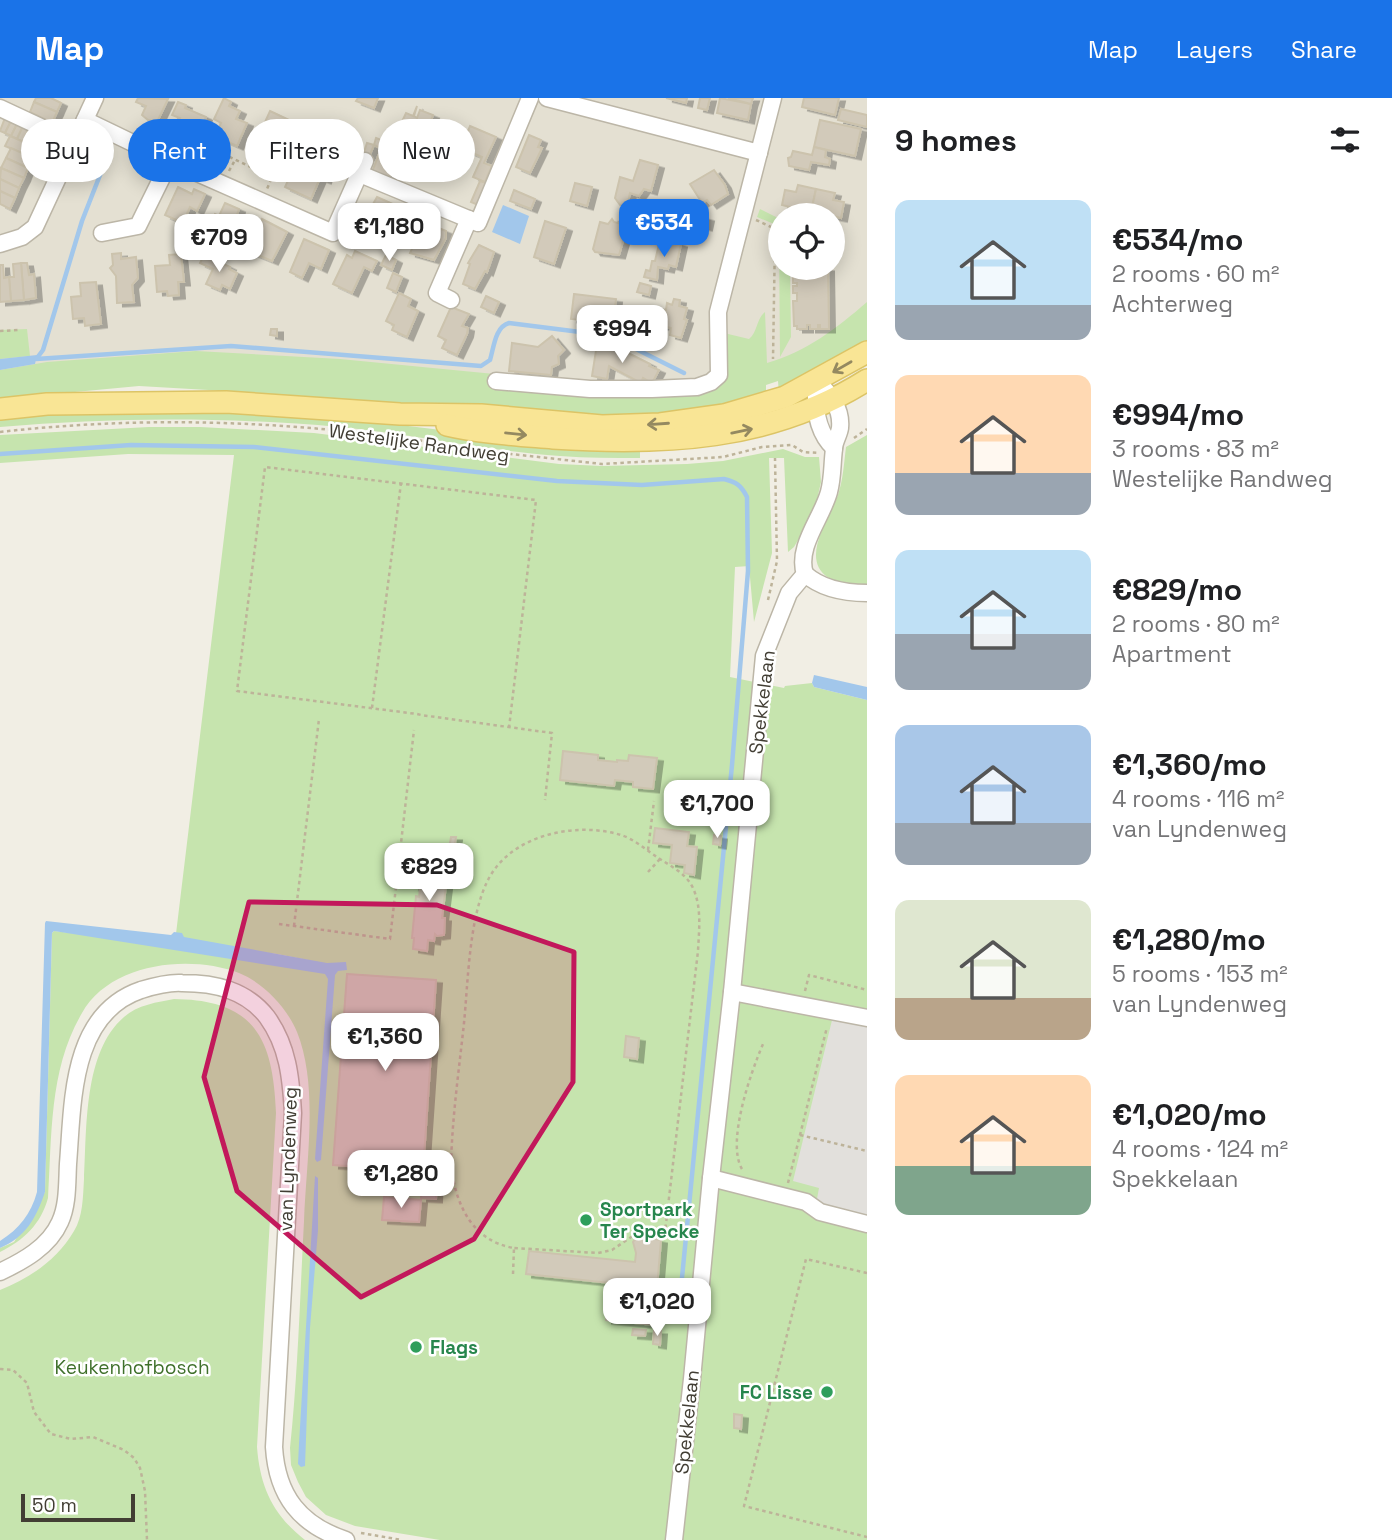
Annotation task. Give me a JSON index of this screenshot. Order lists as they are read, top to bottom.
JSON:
{
  "streets": {
    "main road": ["Westelijke Randweg"],
    "street": ["Spekkelaan", "van Lyndenweg"]
  },
  "crossings": [
    ["Westelijke Randweg", "Spekkelaan"]
  ],
  "parks": ["Keukenhofbosch"],
  "places": ["Sportpark Ter Specke", "Flags", "FC Lisse"],
  "scale_bar": "50 m",
  "page": {
    "header": "Map",
    "nav": ["Map", "Layers", "Share"],
    "heading": "9 homes",
    "chip": [
      "Buy",
      "Rent",
      "Filters",
      "New"
    ],
    "list": [
      {
        "name": "€534/mo",
        "note": "2 rooms · 60 m² · Achterweg"
      },
      {
        "name": "€994/mo",
        "note": "3 rooms · 83 m² · Westelijke Randweg"
      },
      {
        "name": "€829/mo",
        "note": "2 rooms · 80 m² · Apartment"
      },
      {
        "name": "€1,360/mo",
        "note": "4 rooms · 116 m² · van Lyndenweg"
      },
      {
        "name": "€1,280/mo",
        "note": "5 rooms · 153 m² · van Lyndenweg"
      },
      {
        "name": "€1,020/mo",
        "note": "4 rooms · 124 m² · Spekkelaan"
      }
    ],
    "price": [
      "€534",
      "€1,180",
      "€709",
      "€994",
      "€1,700",
      "€829",
      "€1,360",
      "€1,280",
      "€1,020"
    ],
    "scale": "50 m"
  }
}
